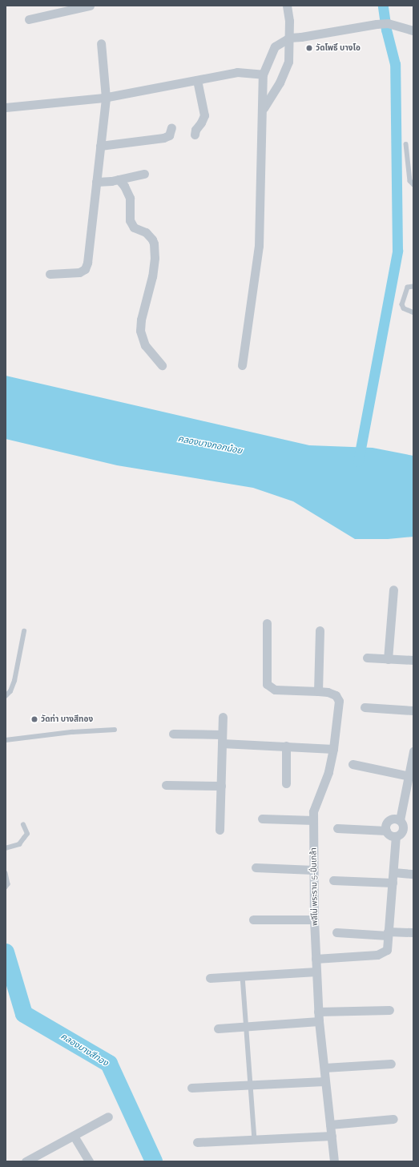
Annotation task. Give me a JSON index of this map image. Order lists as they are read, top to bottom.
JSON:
{
  "streets": {
    "street": ["พลีโน่ พระราม 5-ปิ่นเกล้า"]
  },
  "water": ["คลองบางกอกน้อย", "คลองบางสีทอง"],
  "places": ["วัดโพธิ์ บางโอ", "วัดท่า บางสีทอง"]
}
